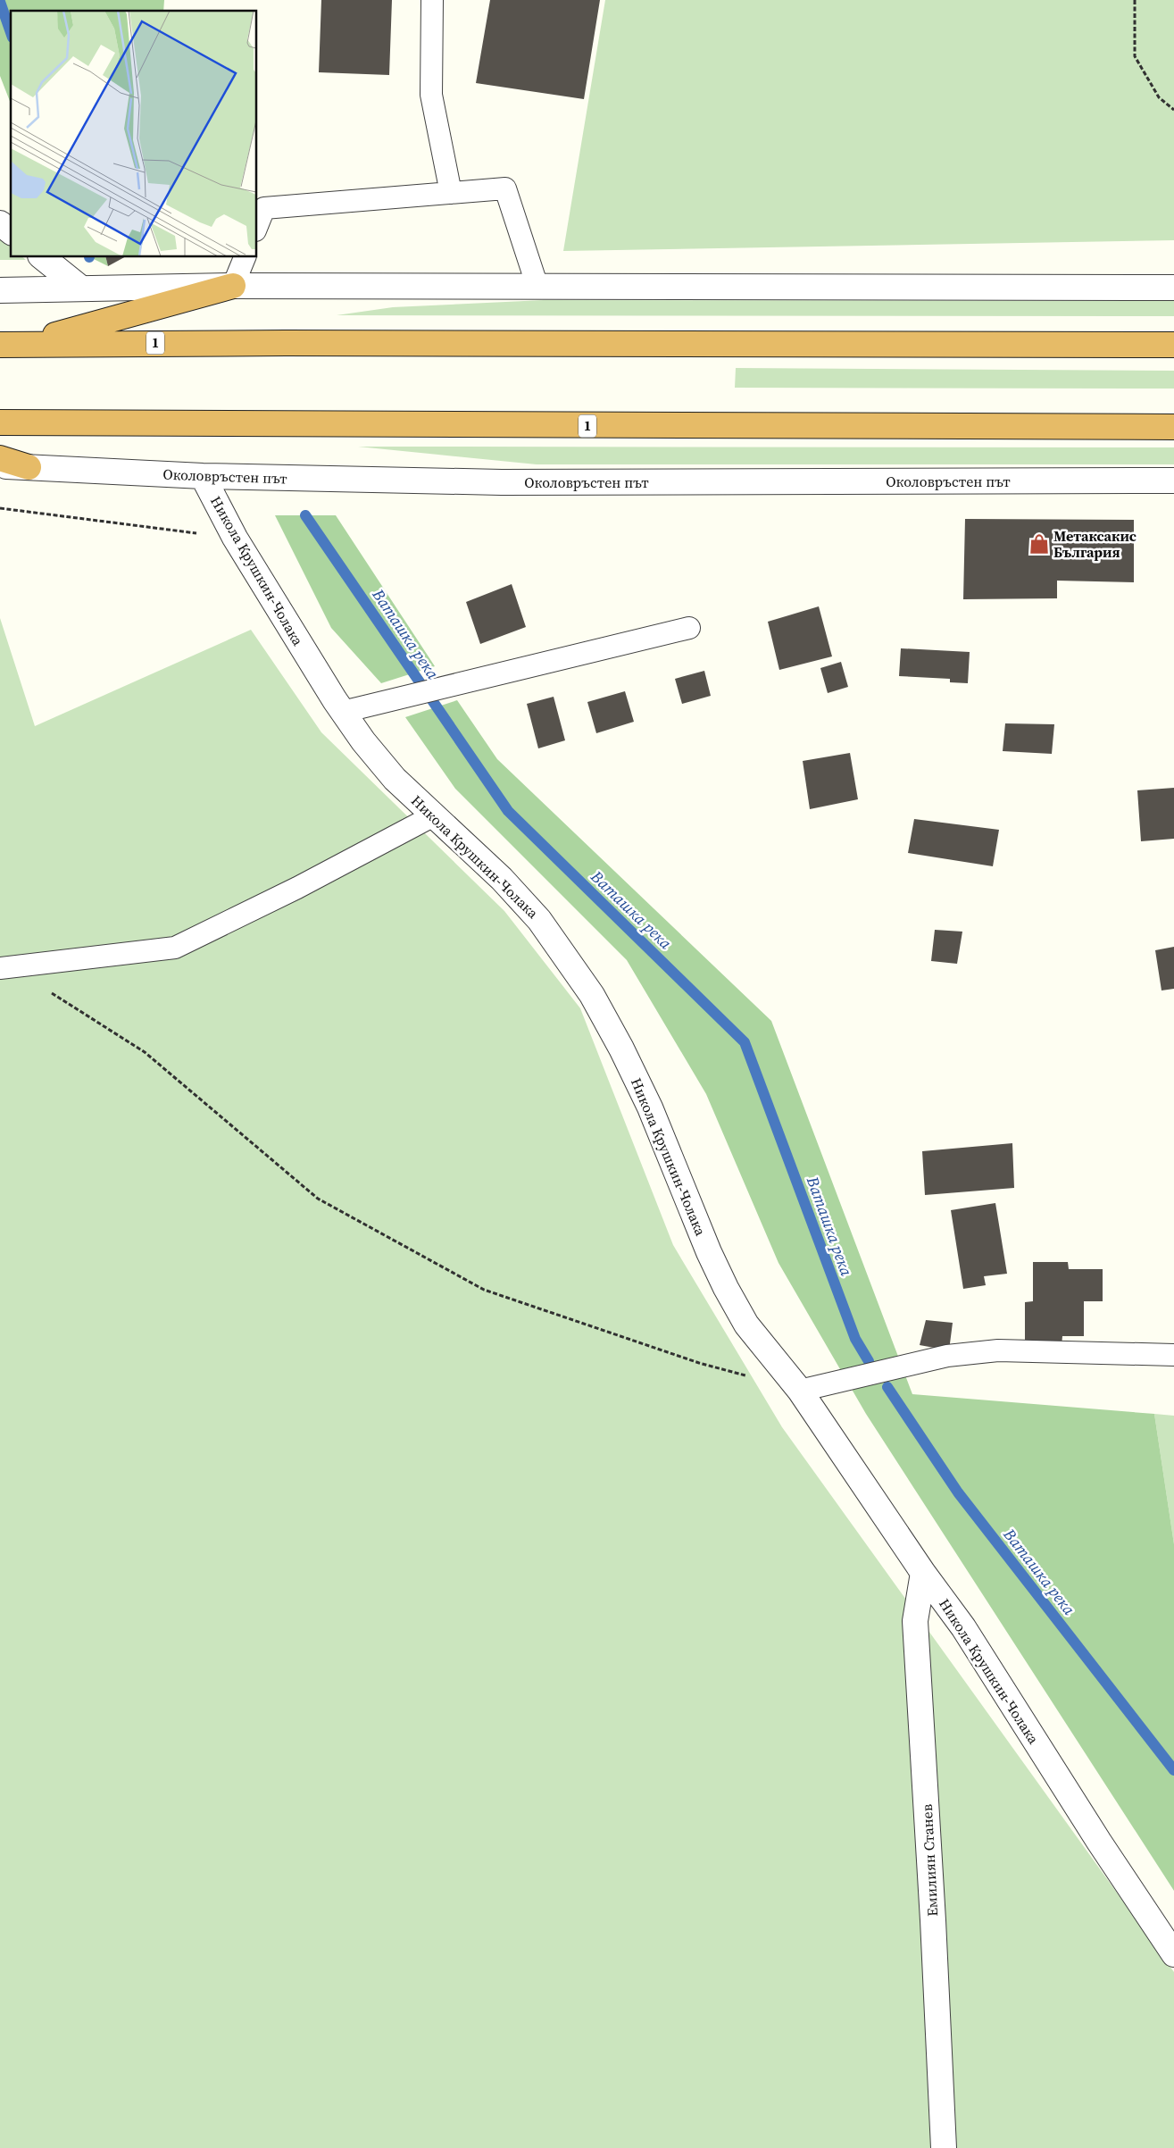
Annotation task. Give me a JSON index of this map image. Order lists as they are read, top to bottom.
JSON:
{
  "streets": {
    "highway": ["1"],
    "street": ["Околовръстен път", "Никола Крушкин-Чолака", "Емилиян Станев"]
  },
  "crossings": [
    ["Околовръстен път", "Никола Крушкин-Чолака"],
    ["Никола Крушкин-Чолака", "Емилиян Станев"]
  ],
  "water": ["Ваташка река"],
  "places": {
    "shop": ["Метаксакис България"]
  }
}
